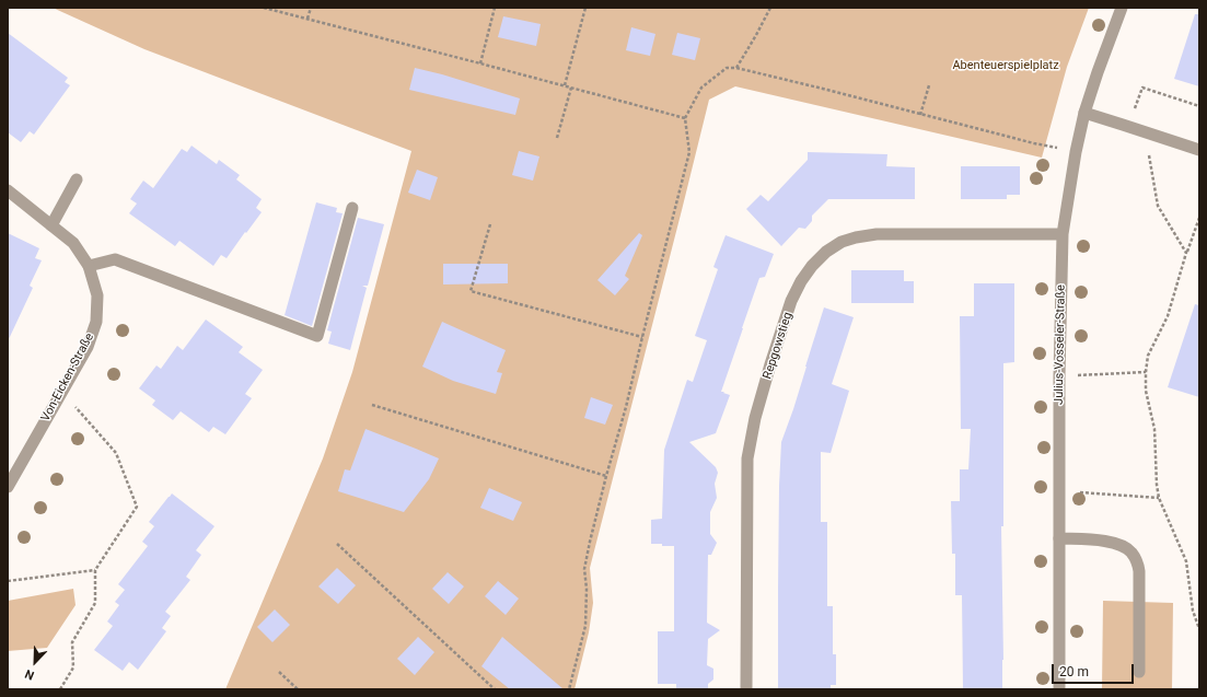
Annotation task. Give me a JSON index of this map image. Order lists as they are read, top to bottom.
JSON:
{
  "streets": {
    "street": ["Julius-Vosseler-Straße", "Repgowstieg", "Von-Eicken-Straße"]
  },
  "crossings": [
    ["Julius-Vosseler-Straße", "Repgowstieg"]
  ],
  "parks": ["Abenteuerspielplatz"],
  "scale_bar": "20 m",
  "north": "bottom left"
}
